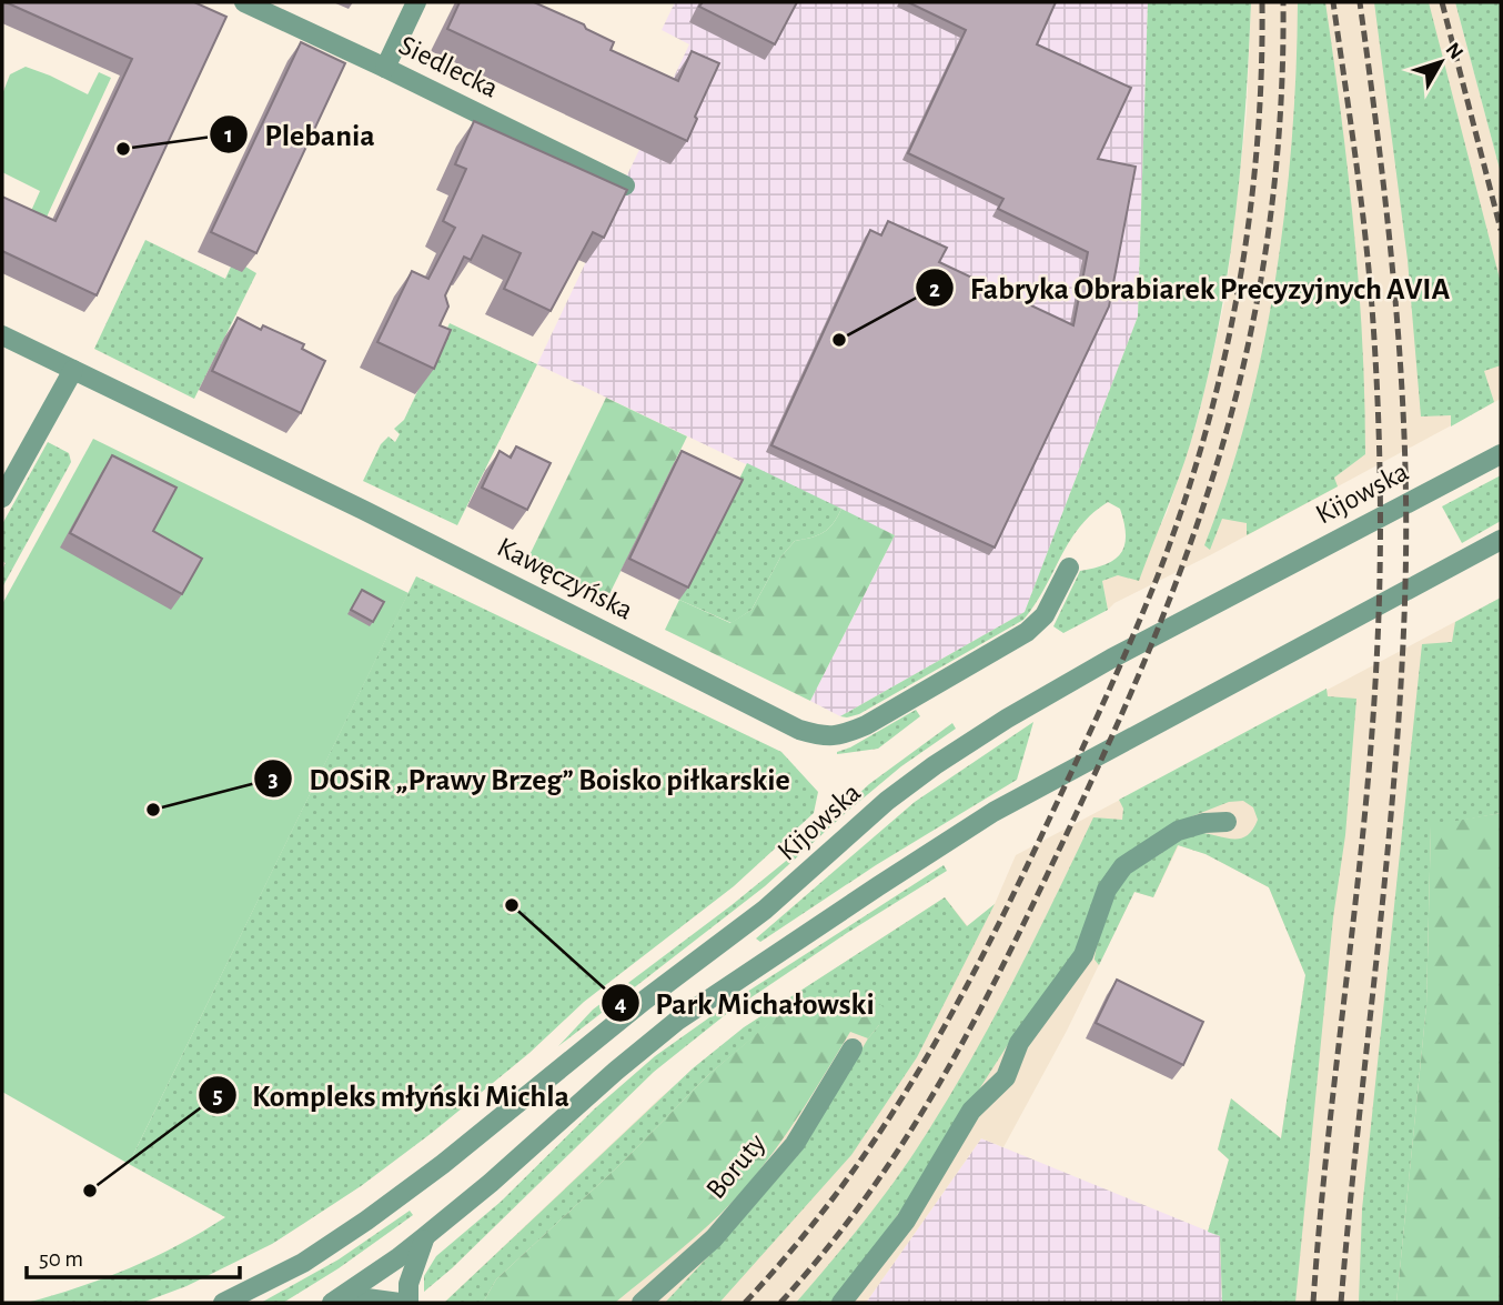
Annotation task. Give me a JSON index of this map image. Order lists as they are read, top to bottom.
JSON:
{
  "streets": {
    "street": [
      "Siedlecka",
      "Kijowska",
      "Kawęczyńska",
      "Boruty"
    ]
  },
  "places": [
    "Plebania",
    "Fabryka Obrabiarek Precyzyjnych AVIA",
    "DOSiR „Prawy Brzeg” Boisko piłkarskie",
    "Park Michałowski",
    "Kompleks młyński Michla"
  ],
  "scale_bar": "50 m",
  "north": "top right"
}
